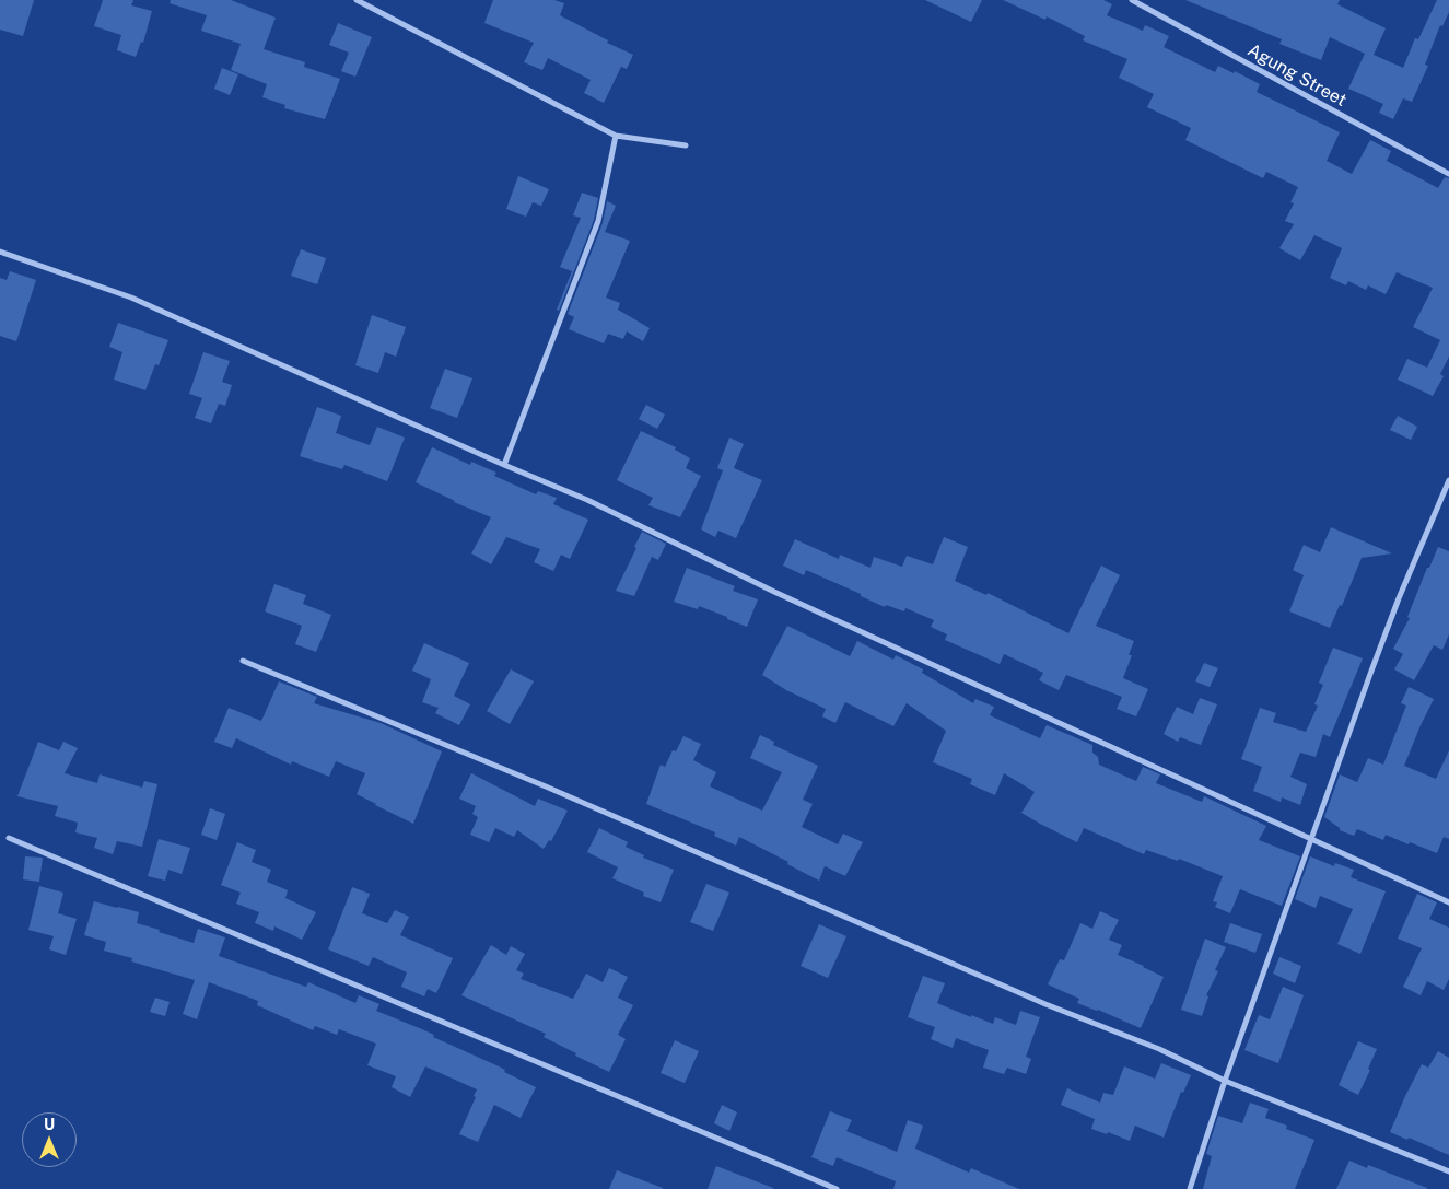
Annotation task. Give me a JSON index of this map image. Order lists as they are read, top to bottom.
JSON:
{
  "streets": {
    "street": ["Agung Street"]
  },
  "north": "top"
}
